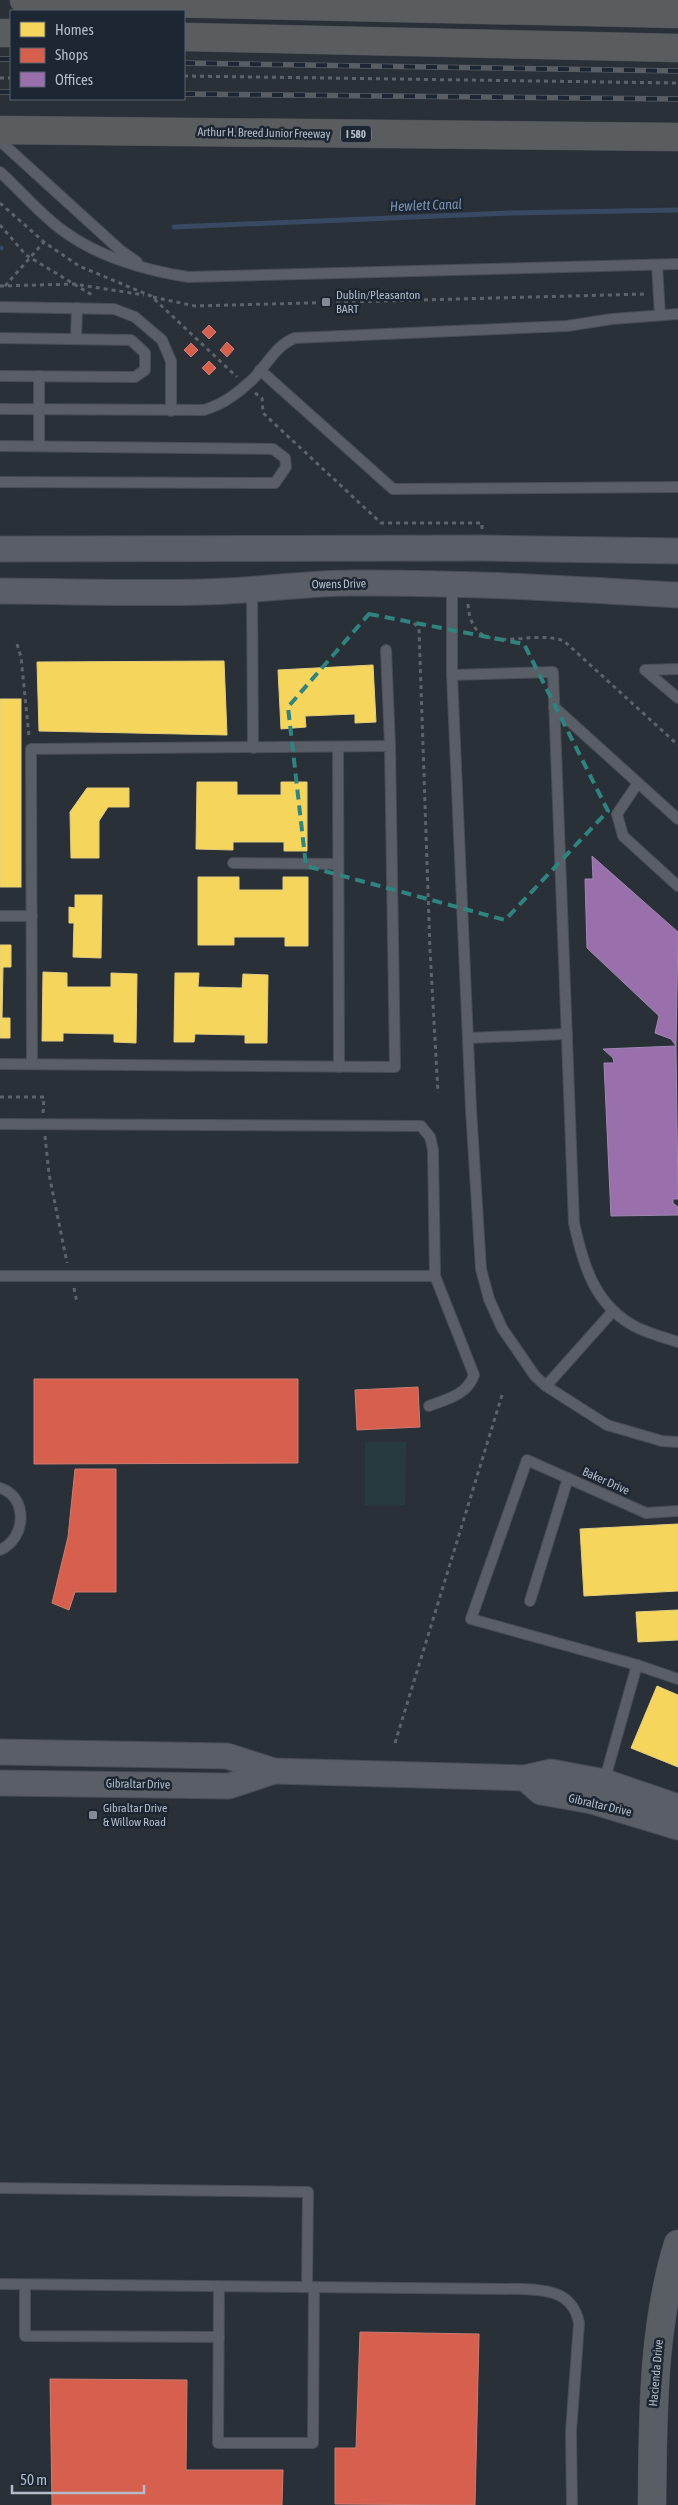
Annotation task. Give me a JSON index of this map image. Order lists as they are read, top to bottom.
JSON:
{
  "streets": {
    "highway": ["Arthur H. Breed Junior Freeway", "I 580"],
    "main road": ["Hacienda Drive"],
    "street": ["Owens Drive", "Gibraltar Drive"],
    "lane": ["Baker Drive"]
  },
  "water": ["Hewlett Canal"],
  "places": {
    "transit": ["Dublin/Pleasanton BART", "Gibraltar Drive & Willow Road"]
  },
  "legend": ["Homes", "Shops", "Offices"],
  "scale_bar": "50 m"
}
